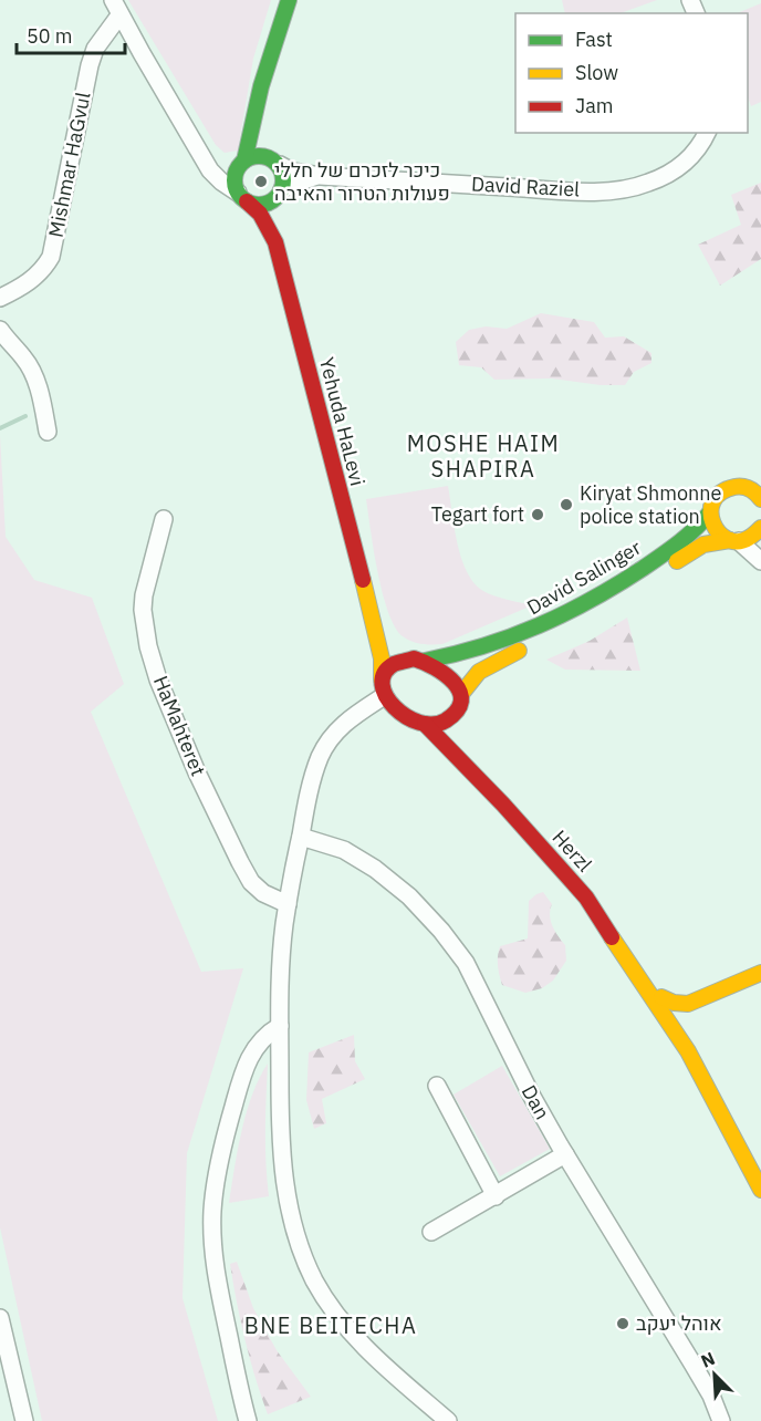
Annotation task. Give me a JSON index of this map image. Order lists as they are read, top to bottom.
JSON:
{
  "streets": {
    "street": [
      "Mishmar HaGvul",
      "David Raziel",
      "Yehuda HaLevi",
      "David Salinger",
      "HaMahteret",
      "Herzl",
      "Dan"
    ]
  },
  "crossings": [
    ["David Raziel", "Yehuda HaLevi"],
    ["Yehuda HaLevi", "David Salinger"],
    ["Yehuda HaLevi", "Herzl"],
    ["David Salinger", "Herzl"]
  ],
  "districts": ["MOSHE HAIM SHAPIRA", "BNE BEITECHA"],
  "places": [
    "כיכר לזכרם של חללי פעולות הטרור והאיבה",
    "Kiryat Shmonne police station",
    "Tegart fort",
    "אוהל יעקב"
  ],
  "legend": ["Fast", "Slow", "Jam"],
  "scale_bar": "50 m",
  "north": "top left"
}
